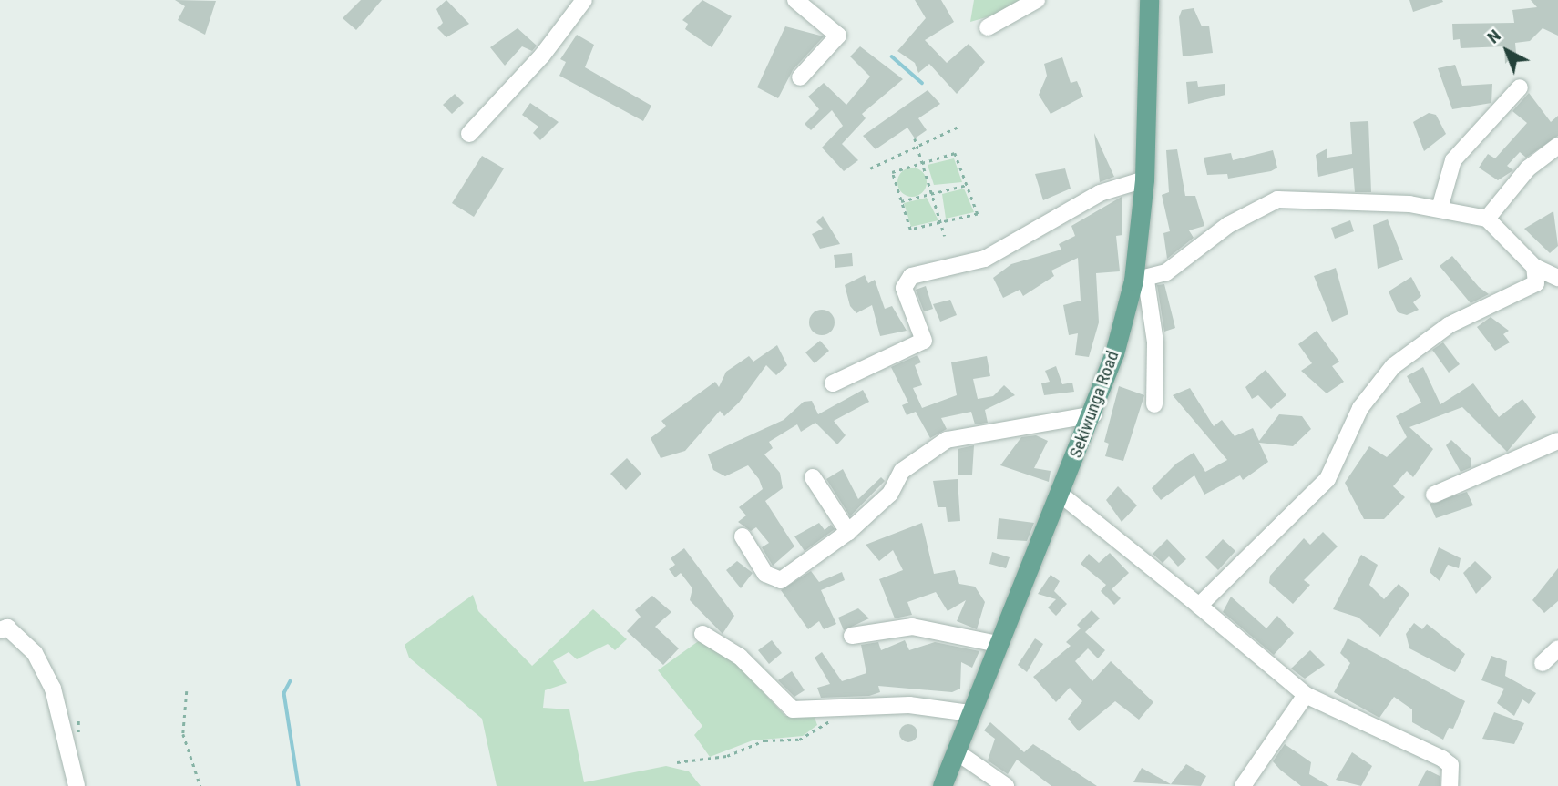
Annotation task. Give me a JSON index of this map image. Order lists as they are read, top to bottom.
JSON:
{
  "streets": {
    "main road": ["Sekiwunga Road"]
  },
  "north": "top left"
}
